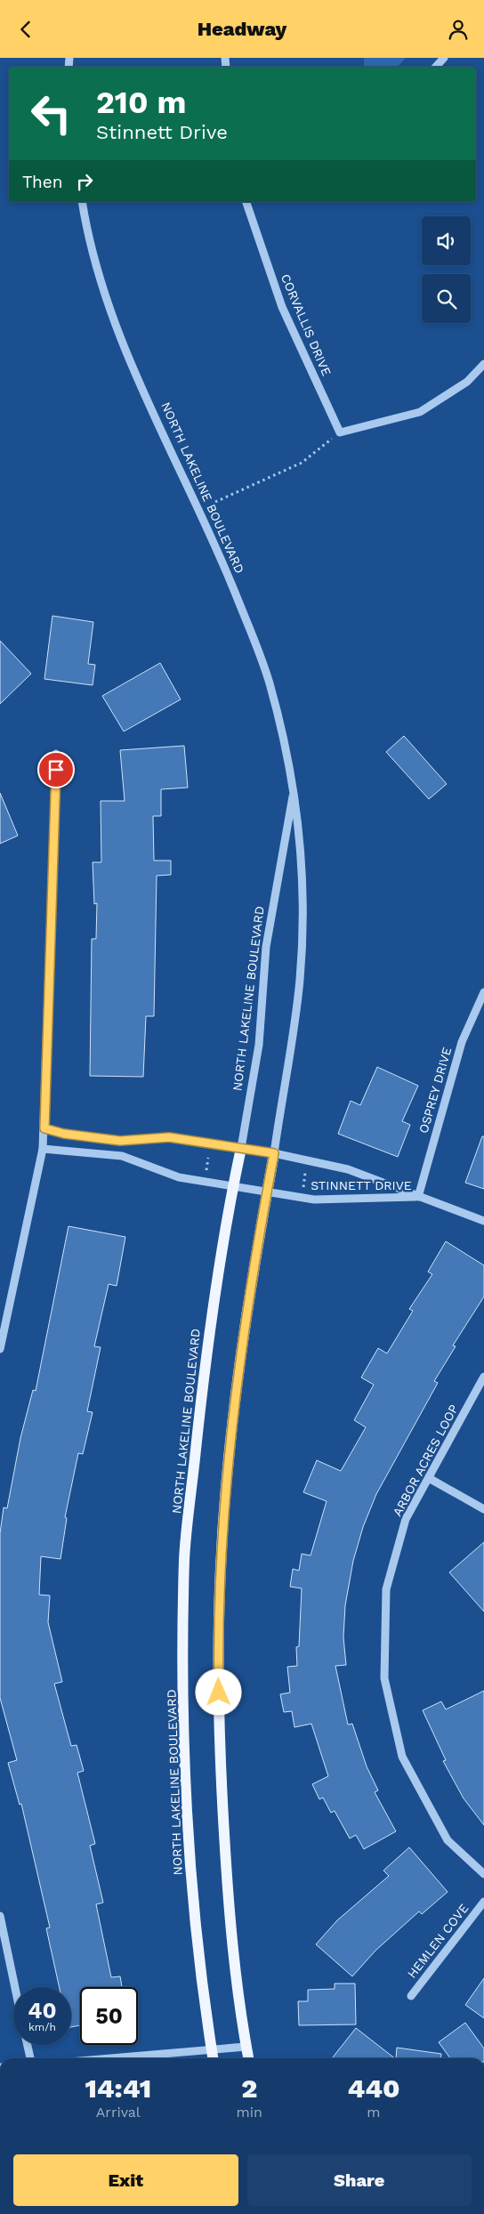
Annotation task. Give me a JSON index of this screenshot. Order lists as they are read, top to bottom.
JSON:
{
  "streets": {
    "main road": ["NORTH LAKELINE BOULEVARD"],
    "street": [
      "CORVALLIS DRIVE",
      "OSPREY DRIVE",
      "STINNETT DRIVE",
      "ARBOR ACRES LOOP",
      "HEMLEN COVE"
    ]
  },
  "crossings": [
    ["NORTH LAKELINE BOULEVARD", "STINNETT DRIVE"],
    ["OSPREY DRIVE", "STINNETT DRIVE"]
  ],
  "page": {
    "header": "Headway",
    "turn": ["210 m", "Stinnett Drive"],
    "then": "Then",
    "speed": "40 km/h",
    "limit": "50",
    "eta": [
      "14:41",
      "Arrival",
      "2",
      "min",
      "440",
      "m"
    ],
    "buttons": ["Exit", "Share"]
  }
}
